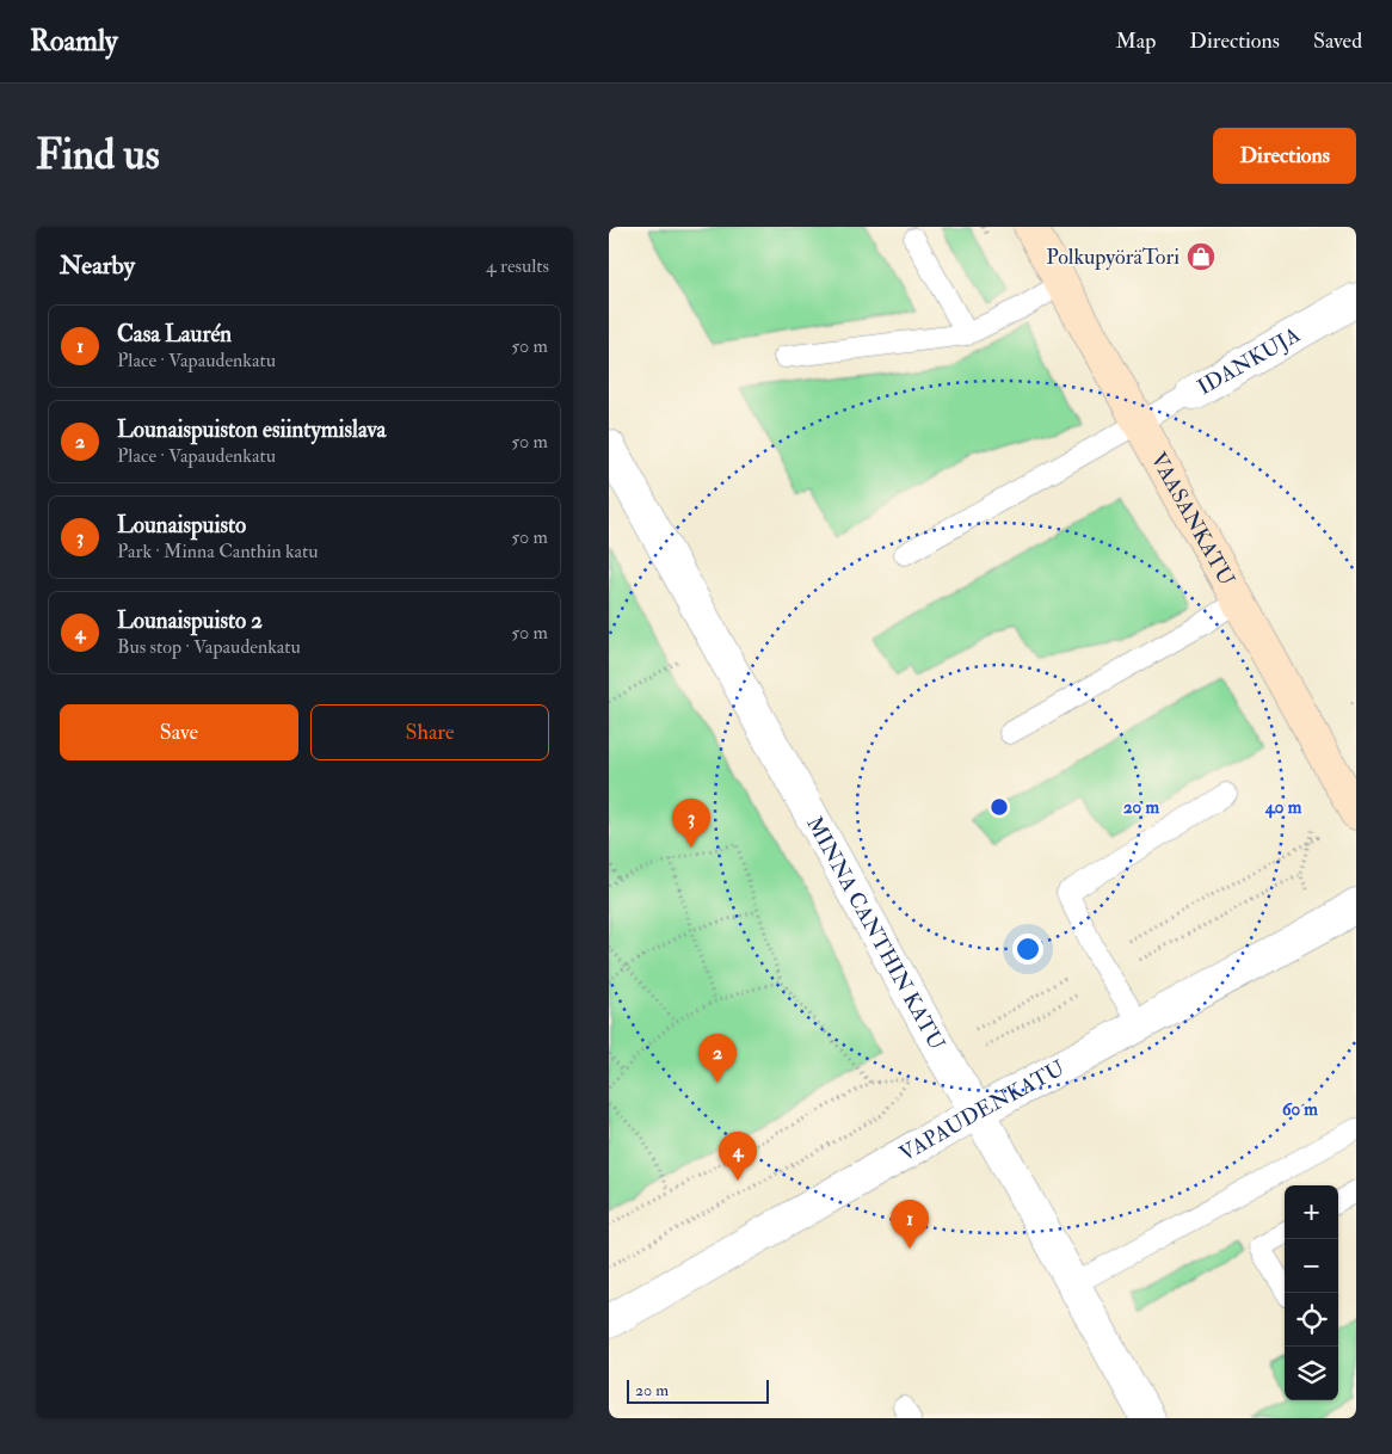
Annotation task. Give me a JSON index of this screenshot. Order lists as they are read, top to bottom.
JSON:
{
  "streets": {
    "main road": ["VAASANKATU"],
    "street": ["IDANKUJA", "MINNA CANTHIN KATU", "VAPAUDENKATU"]
  },
  "crossings": [
    ["IDANKUJA", "VAASANKATU"],
    ["MINNA CANTHIN KATU", "VAPAUDENKATU"]
  ],
  "places": {
    "shop": ["PolkupyöräTori"]
  },
  "scale_bar": "20 m",
  "page": {
    "header": "Roamly",
    "nav": ["Map", "Directions", "Saved"],
    "buttons": [
      "Directions",
      ["Save", "Share"]
    ],
    "title": "Find us",
    "heading": ["Nearby", "4 results"],
    "list": [
      {
        "mark": "1",
        "name": "Casa Laurén",
        "note": "Place · Vapaudenkatu",
        "value": "50 m"
      },
      {
        "mark": "2",
        "name": "Lounaispuiston esiintymislava",
        "note": "Place · Vapaudenkatu",
        "value": "50 m"
      },
      {
        "mark": "3",
        "name": "Lounaispuisto",
        "note": "Park · Minna Canthin katu",
        "value": "50 m"
      },
      {
        "mark": "4",
        "name": "Lounaispuisto 2",
        "note": "Bus stop · Vapaudenkatu",
        "value": "50 m"
      }
    ],
    "pins": [
      "3",
      "2",
      "4",
      "1"
    ],
    "map_buttons": ["+", "−"],
    "scale": "20 m"
  },
  "rings": ["20 m", "40 m", "60 m"]
}
